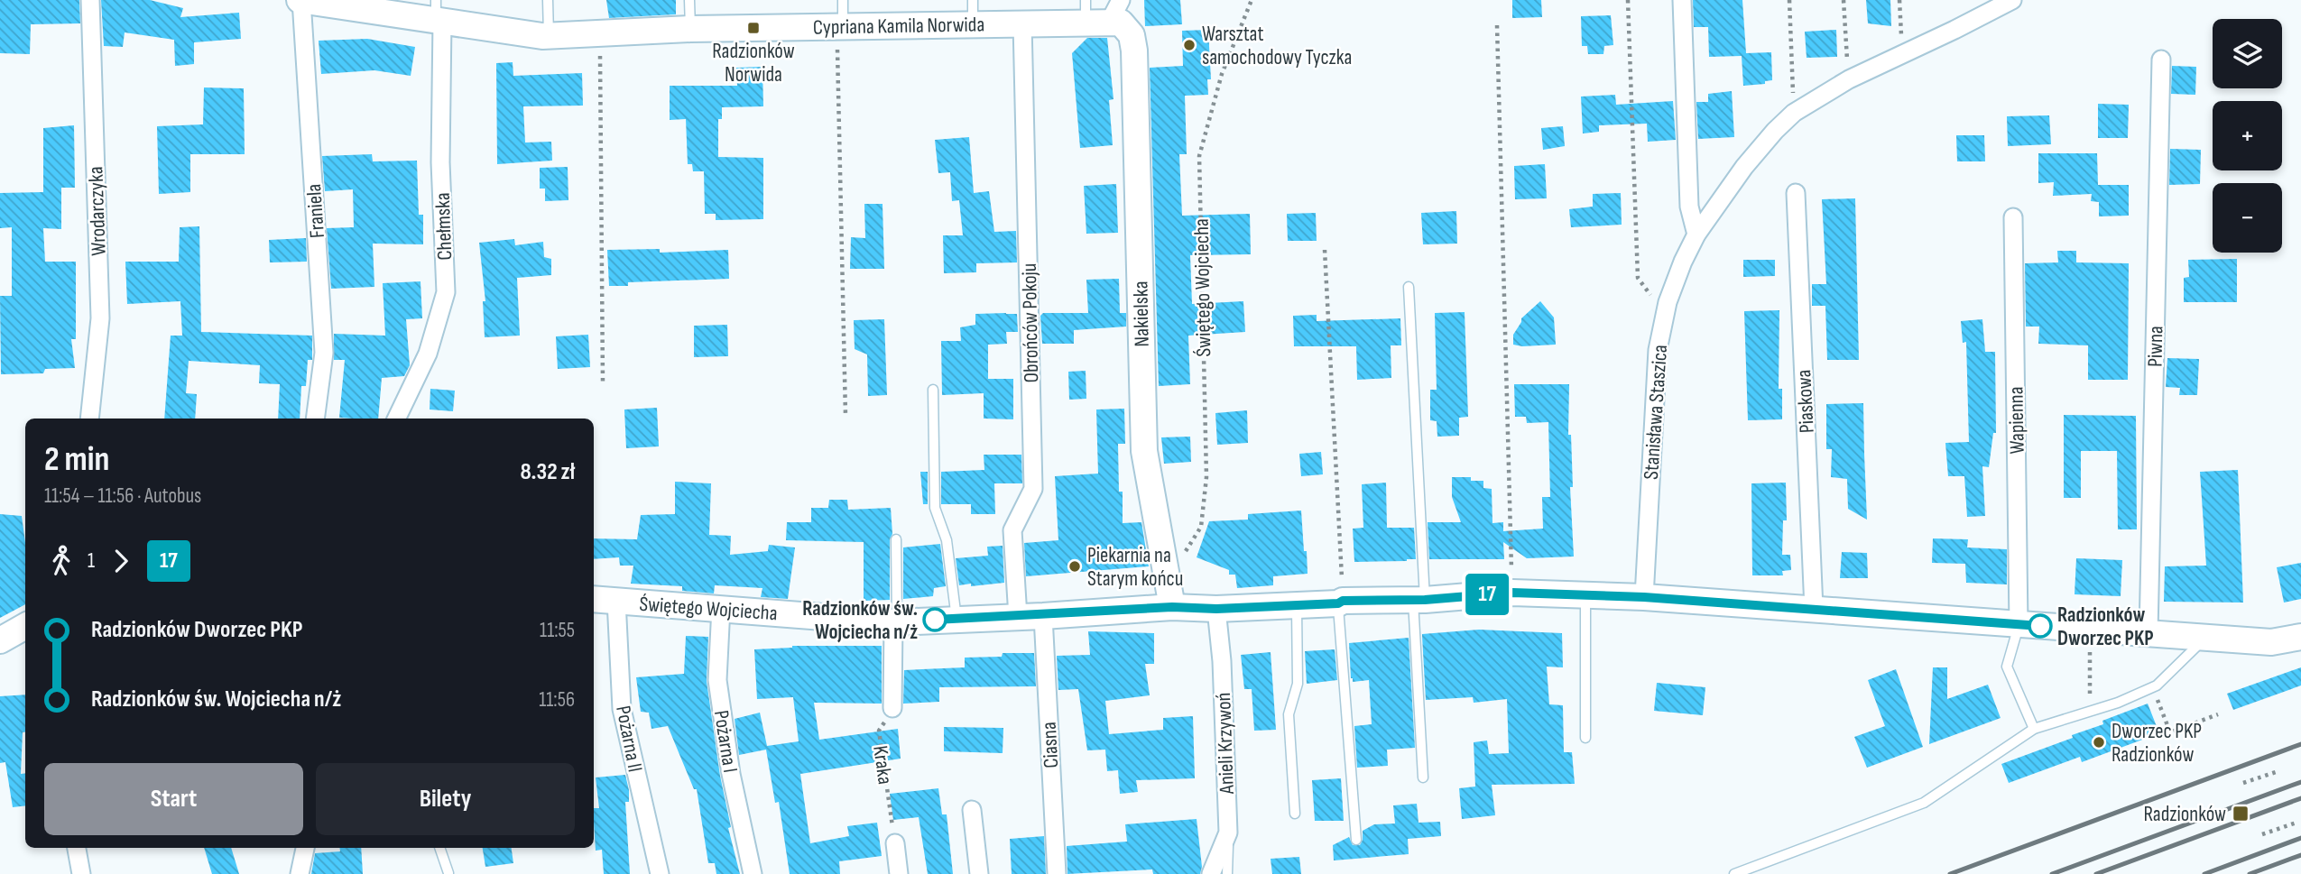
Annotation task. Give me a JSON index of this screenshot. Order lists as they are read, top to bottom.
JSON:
{
  "streets": {
    "street": [
      "Cypriana Kamila Norwida",
      "Wrodarczyka",
      "Franiela",
      "Chełmska",
      "Świętego Wojciecha",
      "Nakielska",
      "Obrońców Pokoju",
      "Piwna",
      "Piaskowa",
      "Stanisława Staszica",
      "Wapienna",
      "Pożarna II",
      "Pożarna I",
      "Anieli Krzywoń",
      "Ciasna"
    ],
    "path": ["Kraka"]
  },
  "crossings": [
    ["Cypriana Kamila Norwida", "Franiela"],
    ["Cypriana Kamila Norwida", "Chełmska"],
    ["Cypriana Kamila Norwida", "Nakielska"],
    ["Cypriana Kamila Norwida", "Obrońców Pokoju"],
    ["Świętego Wojciecha", "Nakielska"],
    ["Świętego Wojciecha", "Obrońców Pokoju"],
    ["Świętego Wojciecha", "Piwna"],
    ["Świętego Wojciecha", "Piaskowa"],
    ["Świętego Wojciecha", "Stanisława Staszica"],
    ["Świętego Wojciecha", "Wapienna"],
    ["Świętego Wojciecha", "Pożarna II"],
    ["Świętego Wojciecha", "Pożarna I"],
    ["Świętego Wojciecha", "Anieli Krzywoń"],
    ["Świętego Wojciecha", "Ciasna"]
  ],
  "places": {
    "transit": ["Radzionków Norwida", "Radzionków"],
    "other": [
      "Warsztat samochodowy Tyczka",
      "Piekarnia na Starym końcu",
      "Radzionków św. Wojciecha n/ż",
      "Radzionków Dworzec PKP",
      "Dworzec PKP Radzionków"
    ]
  },
  "lines": ["bus line 17"],
  "page": {
    "on_map": "17",
    "map_buttons": ["+", "−"],
    "heading": ["2 min", "11:54 – 11:56 · Autobus", "8.32 zł"],
    "legs": ["1", "17"],
    "list": [
      {
        "name": "Radzionków Dworzec PKP",
        "value": "11:55"
      },
      {
        "name": "Radzionków św. Wojciecha n/ż",
        "value": "11:56"
      }
    ],
    "buttons": ["Start", "Bilety"]
  }
}
